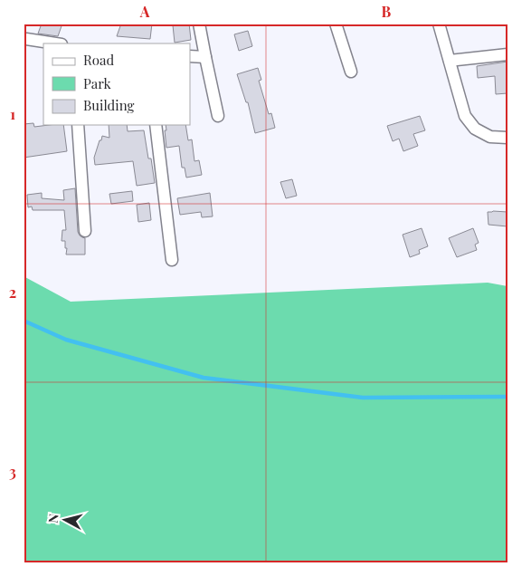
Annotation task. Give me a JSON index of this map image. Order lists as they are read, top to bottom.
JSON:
{
  "legend": ["Road", "Park", "Building"],
  "north": "left",
  "grid": {
    "columns": ["A", "B"],
    "rows": ["1", "2", "3"]
  }
}
